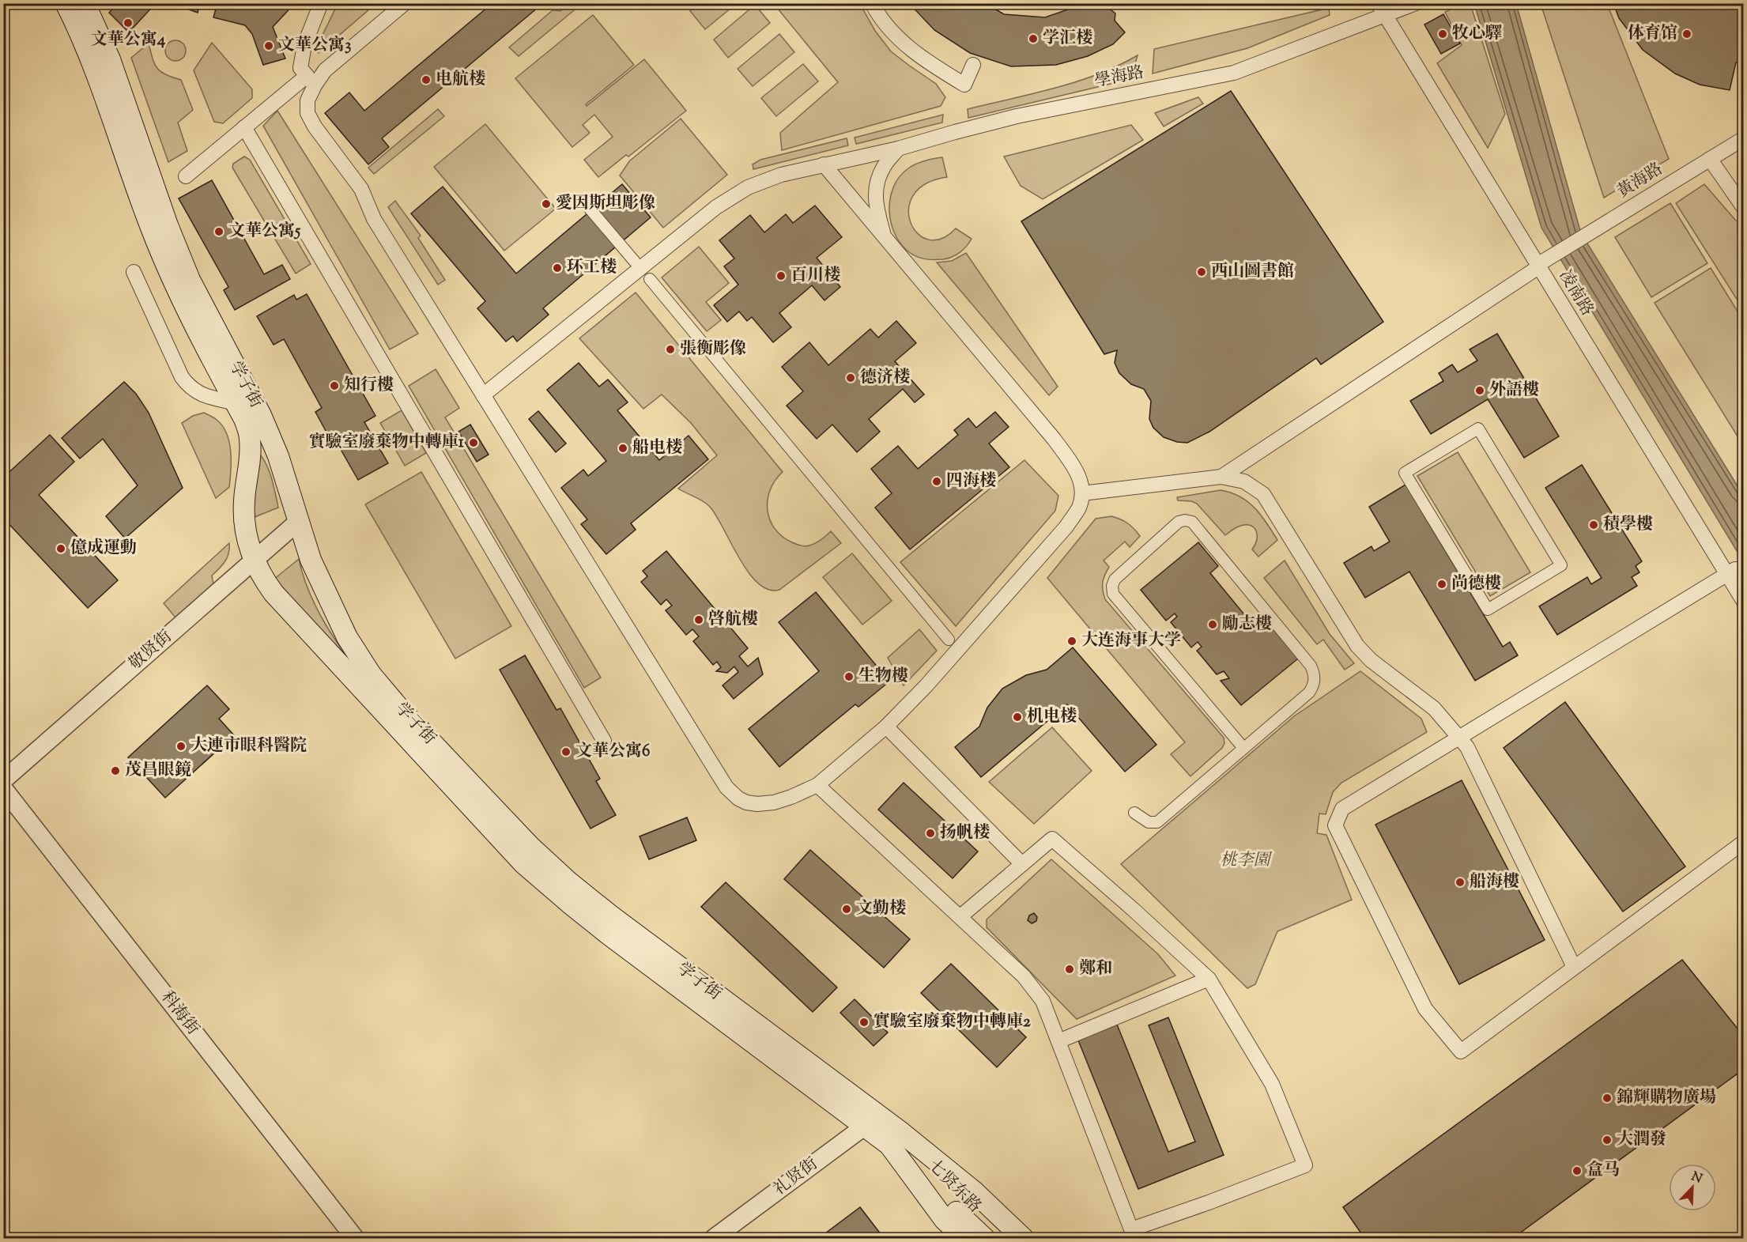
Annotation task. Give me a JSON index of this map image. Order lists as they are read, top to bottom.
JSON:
{
  "streets": {
    "main road": ["学子街", "七贤东路"],
    "street": [
      "學海路",
      "黃海路",
      "凌南路",
      "敬贤街",
      "科海街",
      "礼贤街"
    ]
  },
  "crossings": [
    ["學海路", "凌南路"],
    ["黃海路", "凌南路"],
    ["学子街", "敬贤街"],
    ["学子街", "礼贤街"],
    ["学子街", "七贤东路"]
  ],
  "parks": ["桃李園"],
  "places": [
    "文華公寓4",
    "牧心驛",
    "体育馆",
    "学汇楼",
    "文華公寓3",
    "电航楼",
    "愛因斯坦彫像",
    "文華公寓5",
    "环工楼",
    "西山圖書館",
    "百川楼",
    "張衡彫像",
    "德济楼",
    "知行樓",
    "外語樓",
    "實驗室廢棄物中轉庫1",
    "船电楼",
    "四海楼",
    "積學樓",
    "億成運動",
    "尚德樓",
    "啓航樓",
    "勵志樓",
    "大连海事大学",
    "生物樓",
    "机电楼",
    "大連市眼科醫院",
    "文華公寓6",
    "茂昌眼鏡",
    "扬帆楼",
    "船海樓",
    "文勤楼",
    "鄭和",
    "實驗室廢棄物中轉庫2",
    "錦輝購物廣場",
    "大潤發",
    "盒马"
  ],
  "north": "top right"
}
